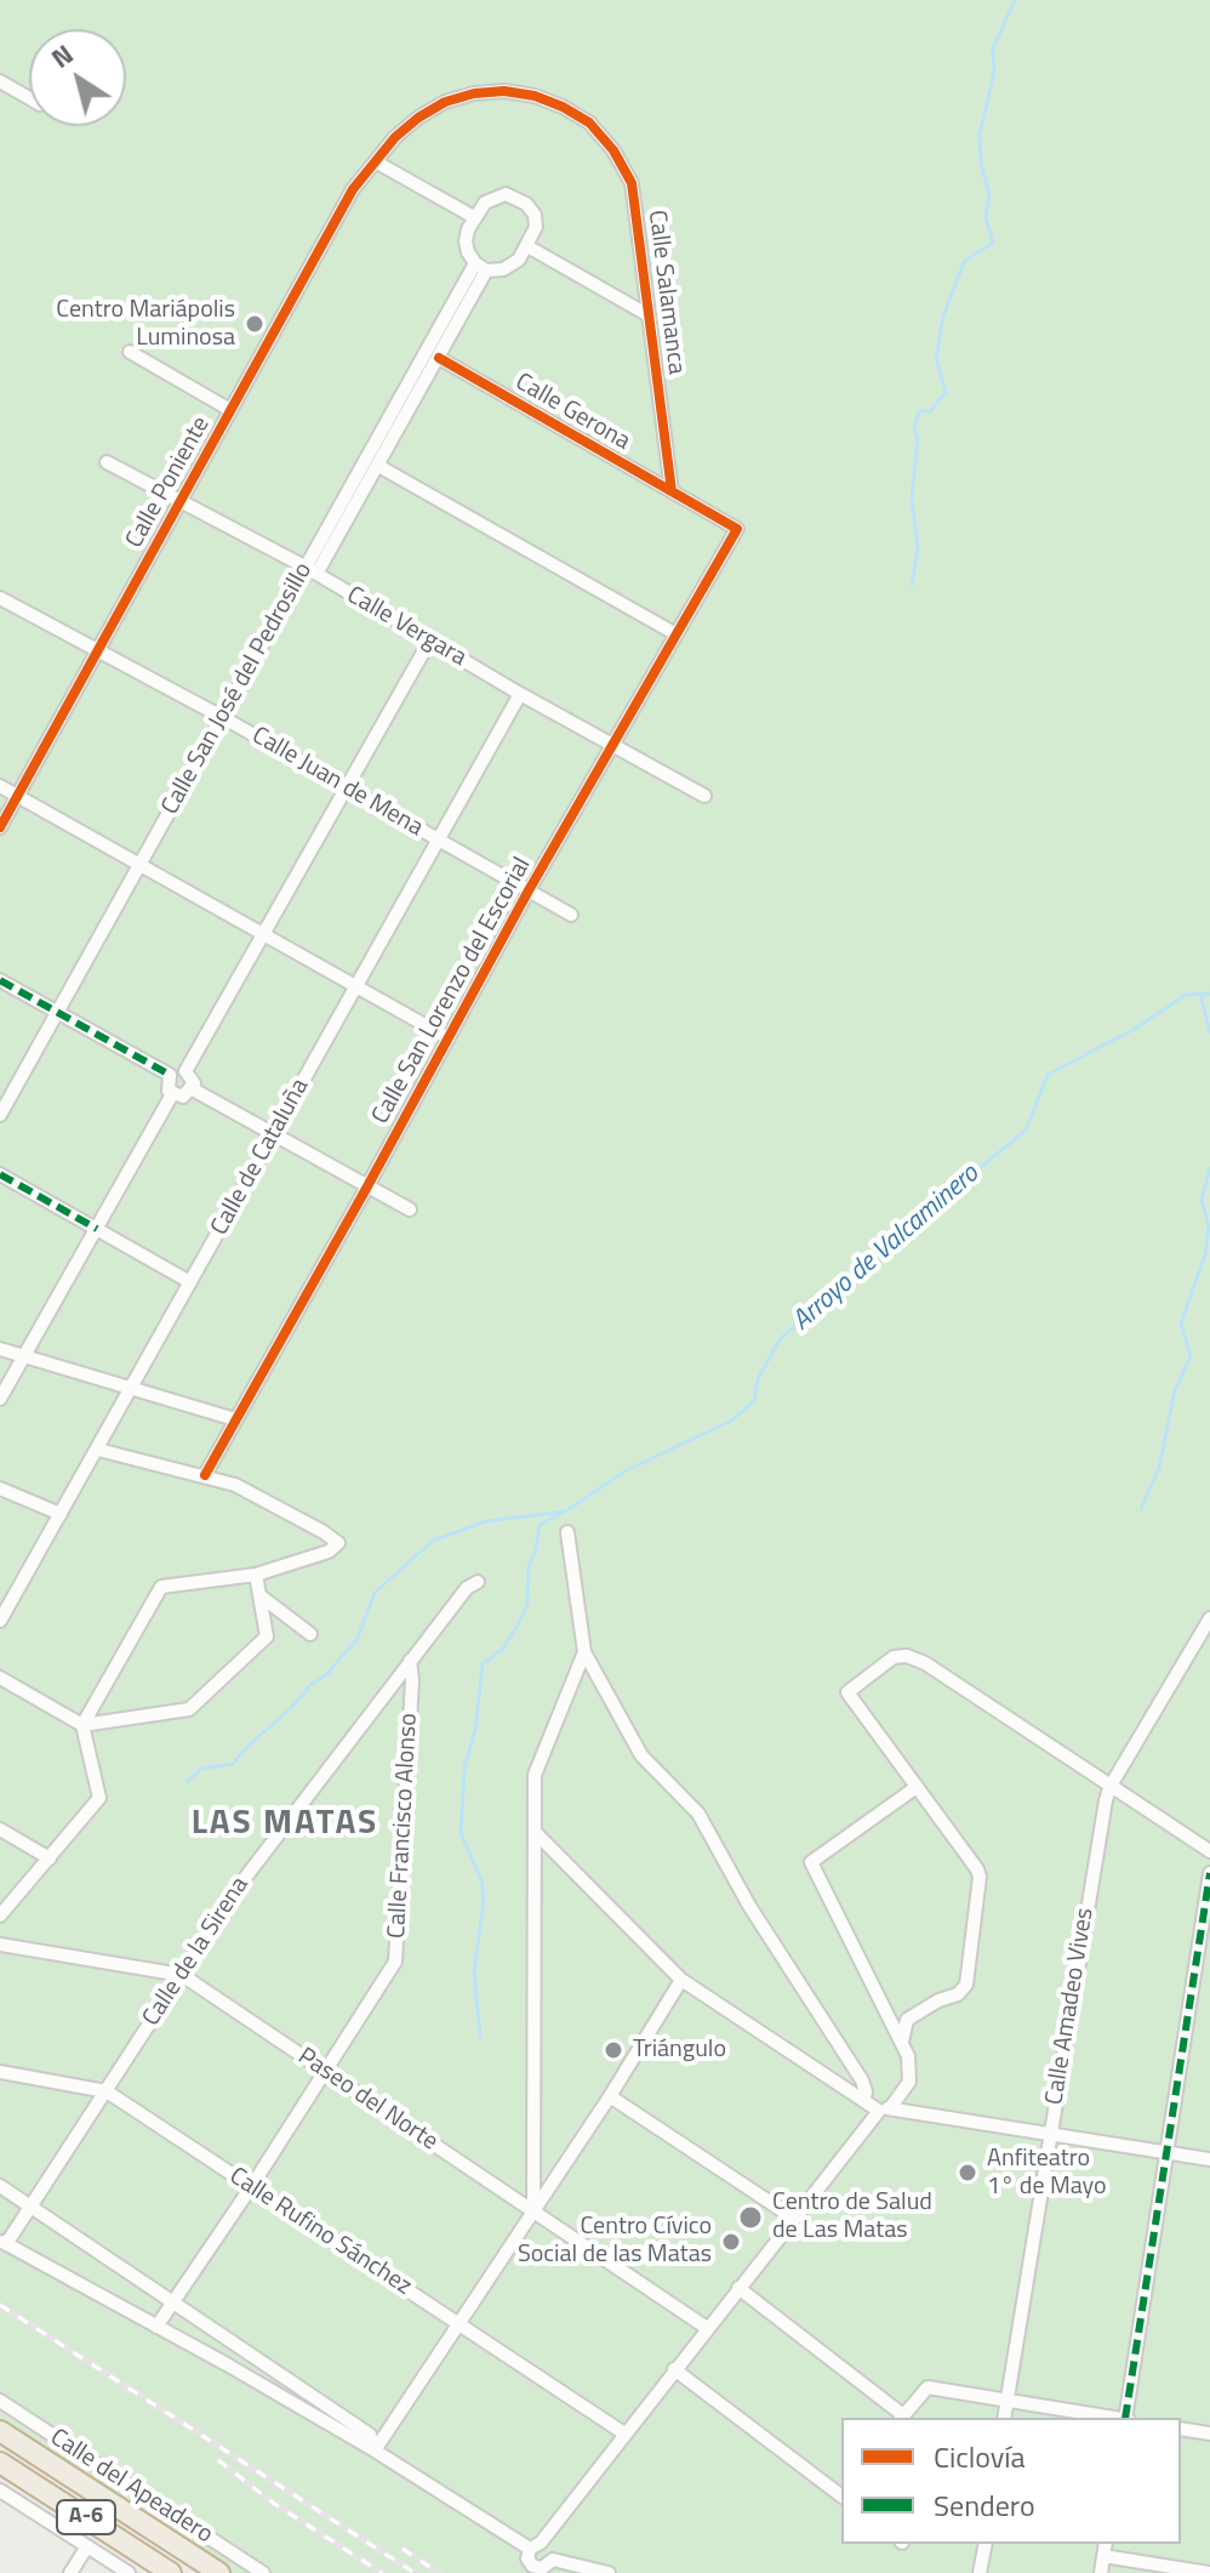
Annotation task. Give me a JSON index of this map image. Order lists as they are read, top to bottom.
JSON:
{
  "streets": {
    "highway": ["A-6"],
    "street": [
      "Calle Salamanca",
      "Calle Gerona",
      "Calle Poniente",
      "Calle Vergara",
      "Calle San José del Pedrosillo",
      "Calle Juan de Mena",
      "Calle San Lorenzo del Escorial",
      "Calle de Cataluña",
      "Calle Francisco Alonso",
      "Calle de la Sirena",
      "Calle Amadeo Vives",
      "Paseo del Norte",
      "Calle Rufino Sánchez",
      "Calle del Apeadero"
    ]
  },
  "crossings": [
    ["Calle Salamanca", "Calle Gerona"],
    ["Calle Salamanca", "Calle Poniente"],
    ["Calle Gerona", "Calle San José del Pedrosillo"],
    ["Calle Gerona", "Calle San Lorenzo del Escorial"],
    ["Calle Poniente", "Calle Vergara"],
    ["Calle Poniente", "Calle Juan de Mena"],
    ["Calle Vergara", "Calle San José del Pedrosillo"],
    ["Calle Vergara", "Calle San Lorenzo del Escorial"],
    ["Calle Vergara", "Calle de Cataluña"],
    ["Calle San José del Pedrosillo", "Calle Juan de Mena"],
    ["Calle Juan de Mena", "Calle San Lorenzo del Escorial"],
    ["Calle Juan de Mena", "Calle de Cataluña"],
    ["Calle Francisco Alonso", "Calle de la Sirena"],
    ["Calle Francisco Alonso", "Paseo del Norte"],
    ["Calle Francisco Alonso", "Calle Rufino Sánchez"],
    ["Calle de la Sirena", "Paseo del Norte"],
    ["Calle de la Sirena", "Calle Rufino Sánchez"]
  ],
  "districts": ["LAS MATAS"],
  "water": ["Arroyo de Valcaminero"],
  "places": [
    "Centro Mariápolis Luminosa",
    "Triángulo",
    "Anfiteatro 1° de Mayo",
    "Centro de Salud de Las Matas",
    "Centro Cívico Social de las Matas"
  ],
  "legend": ["Ciclovía", "Sendero"],
  "north": "top left"
}
